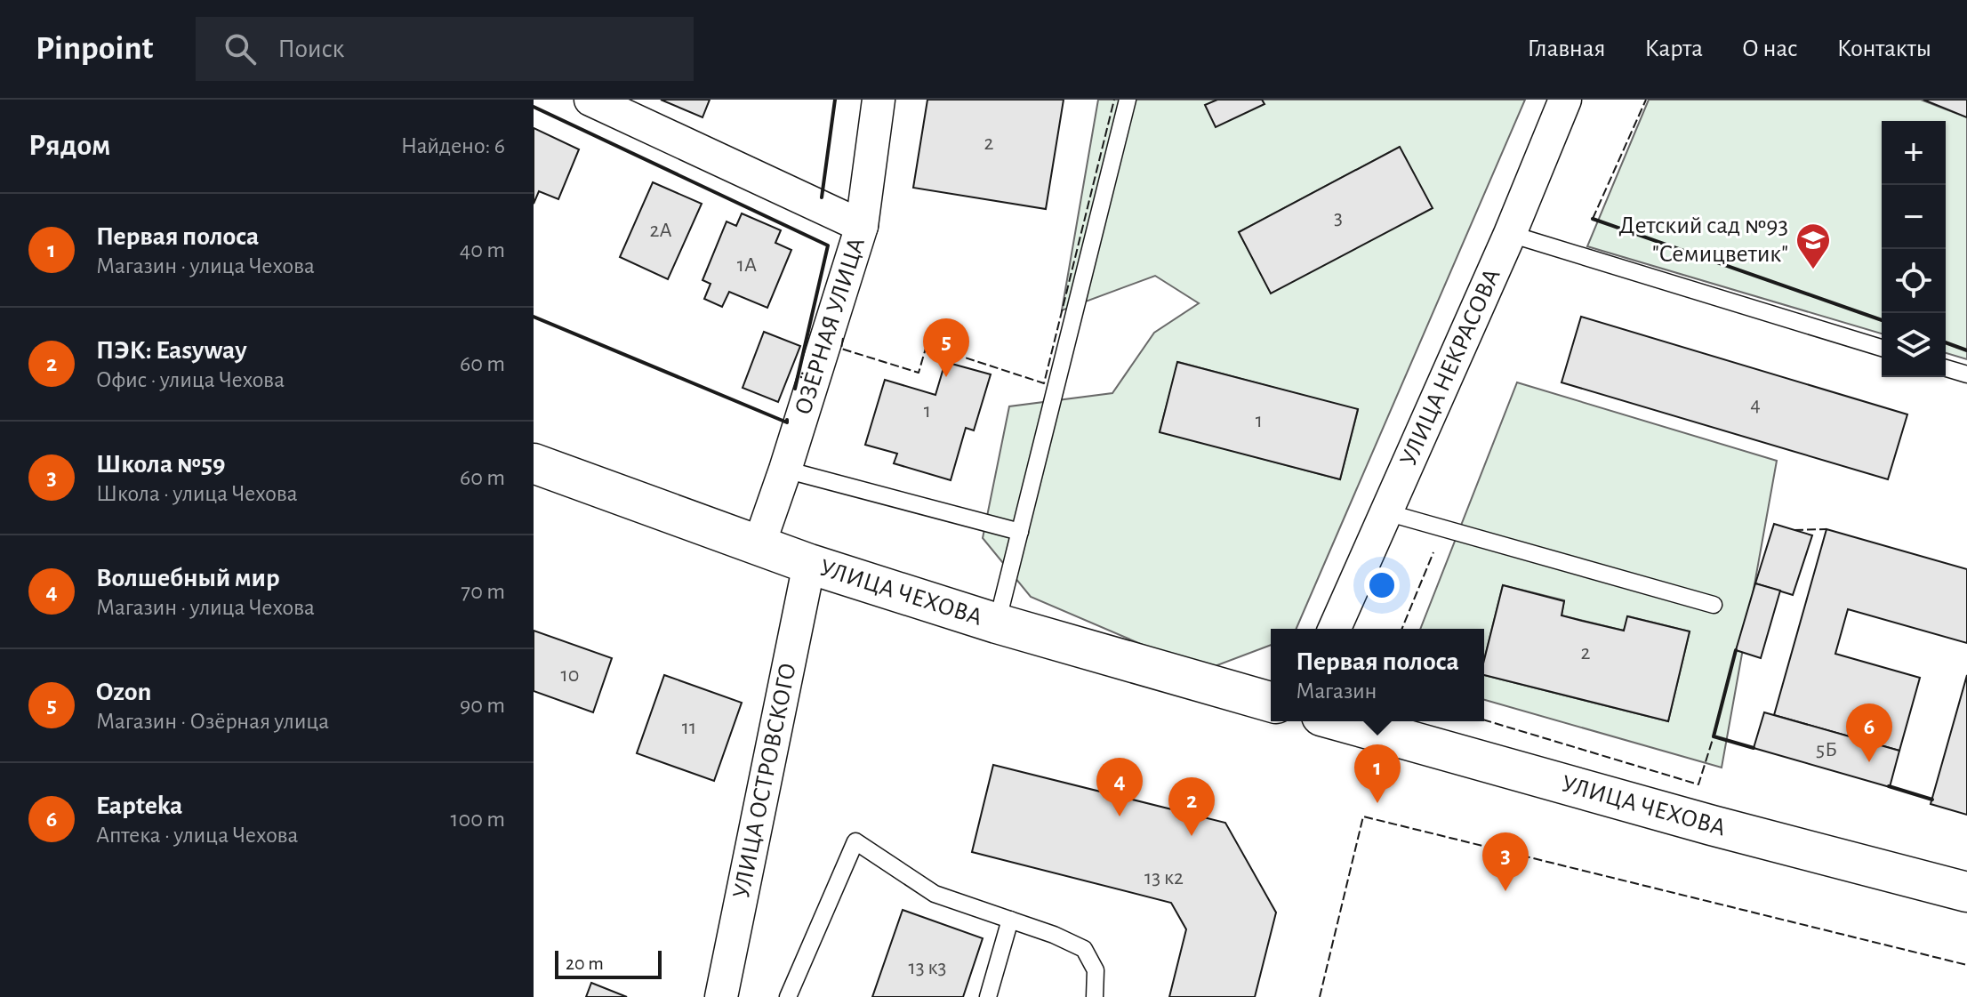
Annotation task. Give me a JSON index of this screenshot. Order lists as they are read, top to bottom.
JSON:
{
  "streets": {
    "main road": ["УЛИЦА ЧЕХОВА"],
    "street": ["ОЗЁРНАЯ УЛИЦА", "УЛИЦА НЕКРАСОВА", "УЛИЦА ОСТРОВСКОГО"]
  },
  "crossings": [
    ["ОЗЁРНАЯ УЛИЦА", "УЛИЦА ЧЕХОВА"],
    ["УЛИЦА ЧЕХОВА", "УЛИЦА ОСТРОВСКОГО"]
  ],
  "places": {
    "school or university": ["Детский сад №93 \"Семицветик\""]
  },
  "house_numbers": [
    "2",
    "3",
    "2А",
    "1А",
    "4",
    "1",
    "1",
    "2",
    "10",
    "11",
    "5Б",
    "13 к2",
    "13 к3"
  ],
  "scale_bar": "20 m",
  "page": {
    "header": "Pinpoint",
    "search": "Поиск",
    "nav": [
      "Главная",
      "Карта",
      "О нас",
      "Контакты"
    ],
    "heading": ["Рядом", "Найдено: 6"],
    "map_buttons": ["+", "−"],
    "list": [
      {
        "mark": "1",
        "name": "Первая полоса",
        "note": "Магазин · улица Чехова",
        "value": "40 m"
      },
      {
        "mark": "2",
        "name": "ПЭК: Easyway",
        "note": "Офис · улица Чехова",
        "value": "60 m"
      },
      {
        "mark": "3",
        "name": "Школа №59",
        "note": "Школа · улица Чехова",
        "value": "60 m"
      },
      {
        "mark": "4",
        "name": "Волшебный мир",
        "note": "Магазин · улица Чехова",
        "value": "70 m"
      },
      {
        "mark": "5",
        "name": "Ozon",
        "note": "Магазин · Озёрная улица",
        "value": "90 m"
      },
      {
        "mark": "6",
        "name": "Eapteka",
        "note": "Аптека · улица Чехова",
        "value": "100 m"
      }
    ],
    "pins": [
      "5",
      "6",
      "1",
      "4",
      "2",
      "3"
    ],
    "popup": ["Первая полоса", "Магазин"],
    "scale": "20 m"
  }
}
